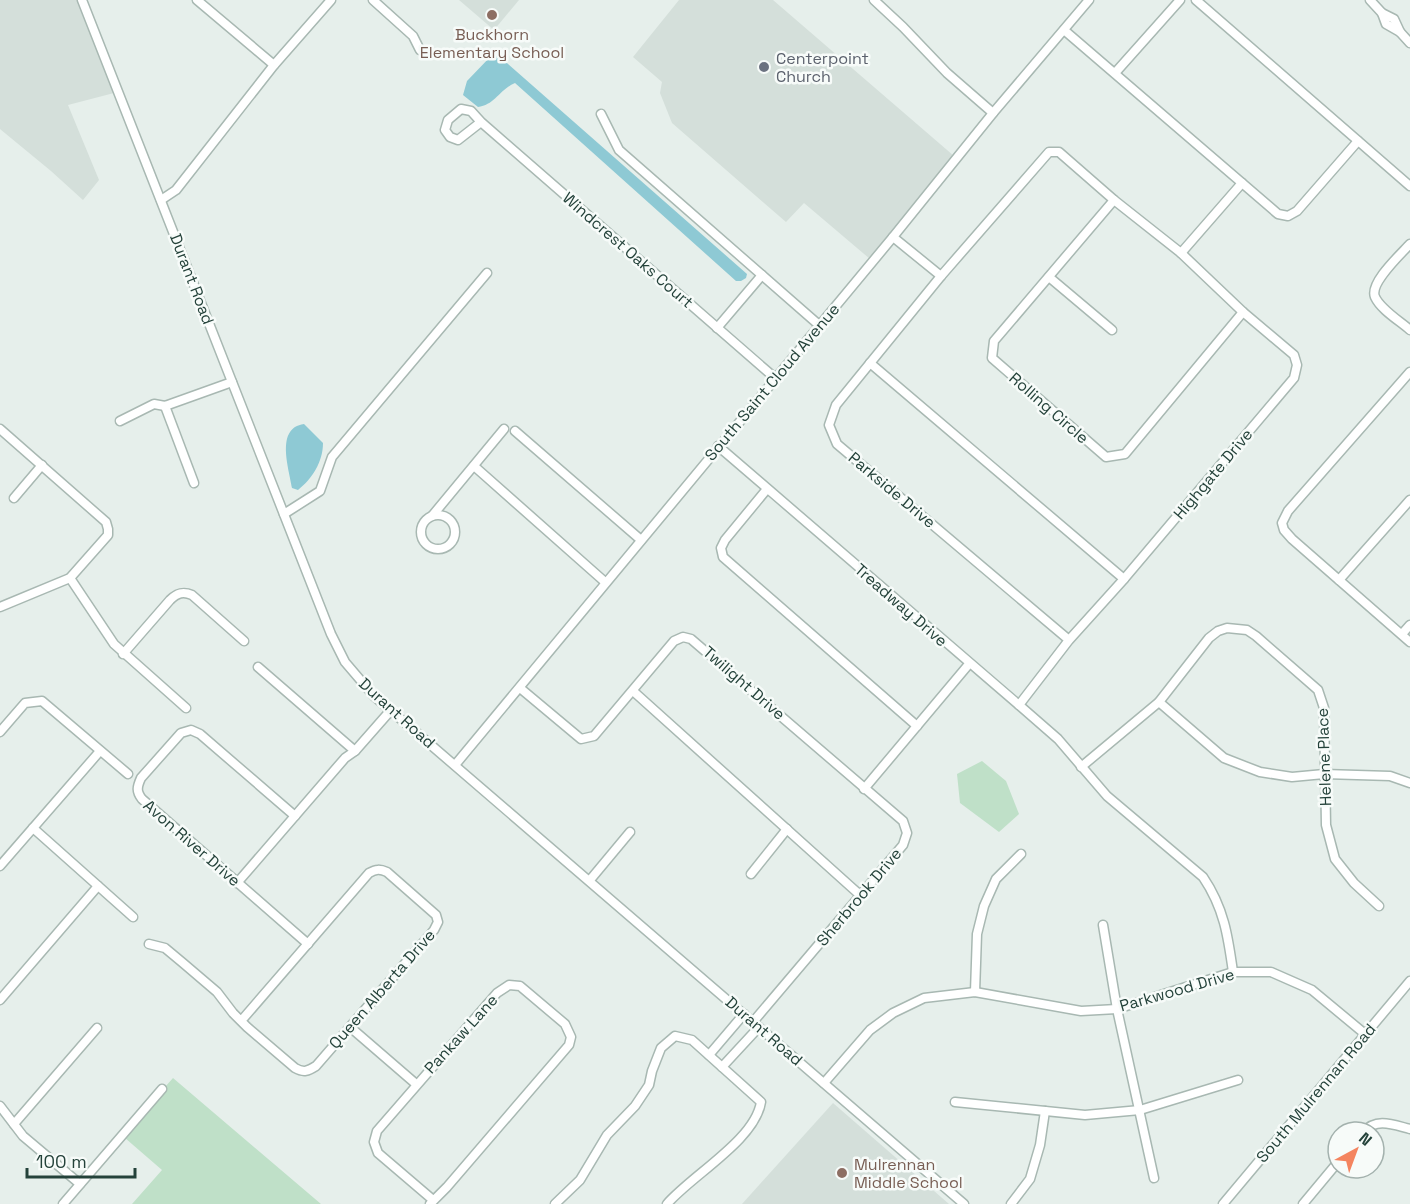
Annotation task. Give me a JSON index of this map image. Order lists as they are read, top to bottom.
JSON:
{
  "streets": {
    "street": [
      "Windcrest Oaks Court",
      "Durant Road",
      "South Saint Cloud Avenue",
      "Rolling Circle",
      "Highgate Drive",
      "Parkside Drive",
      "Treadway Drive",
      "Twilight Drive",
      "Helene Place",
      "Avon River Drive",
      "Sherbrook Drive",
      "Queen Alberta Drive",
      "Parkwood Drive",
      "Pankaw Lane",
      "South Mulrennan Road"
    ]
  },
  "crossings": [
    ["Windcrest Oaks Court", "South Saint Cloud Avenue"],
    ["Durant Road", "South Saint Cloud Avenue"],
    ["Durant Road", "Sherbrook Drive"],
    ["Durant Road", "Parkwood Drive"],
    ["South Saint Cloud Avenue", "Treadway Drive"],
    ["South Saint Cloud Avenue", "Twilight Drive"],
    ["Rolling Circle", "Highgate Drive"],
    ["Highgate Drive", "Parkside Drive"],
    ["Highgate Drive", "Treadway Drive"],
    ["Treadway Drive", "Helene Place"],
    ["Treadway Drive", "Parkwood Drive"],
    ["Twilight Drive", "Sherbrook Drive"],
    ["Avon River Drive", "Queen Alberta Drive"],
    ["Parkwood Drive", "South Mulrennan Road"]
  ],
  "places": ["Buckhorn Elementary School", "Centerpoint Church", "Mulrennan Middle School"],
  "scale_bar": "100 m",
  "north": "top right"
}
